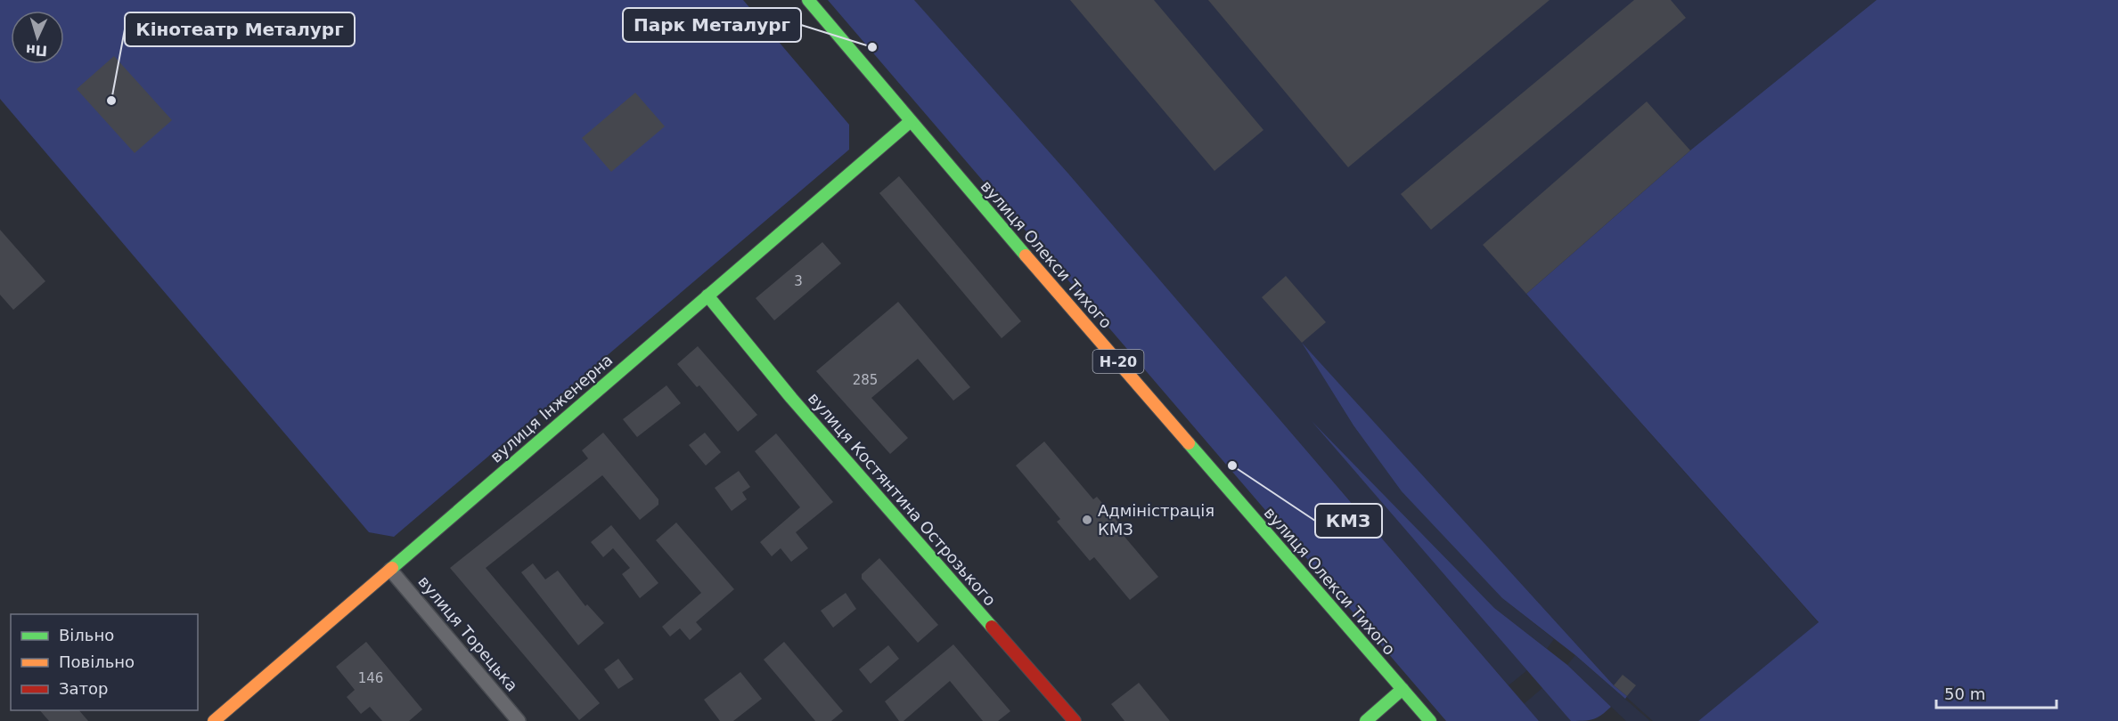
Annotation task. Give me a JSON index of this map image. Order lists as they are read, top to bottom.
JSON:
{
  "streets": {
    "street": [
      "вулиця Олекси Тихого",
      "Н-20",
      "вулиця Інженерна",
      "вулиця Костянтина Острозького",
      "вулиця Торецька"
    ]
  },
  "crossings": [
    ["вулиця Олекси Тихого", "вулиця Інженерна"],
    ["вулиця Інженерна", "вулиця Костянтина Острозького"],
    ["вулиця Інженерна", "вулиця Торецька"]
  ],
  "places": [
    "Парк Металург",
    "Кінотеатр Металург",
    "КМЗ",
    "Адміністрація КМЗ"
  ],
  "house_numbers": ["3", "285", "146"],
  "legend": ["Вільно", "Повільно", "Затор"],
  "scale_bar": "50 m",
  "north": "bottom"
}
